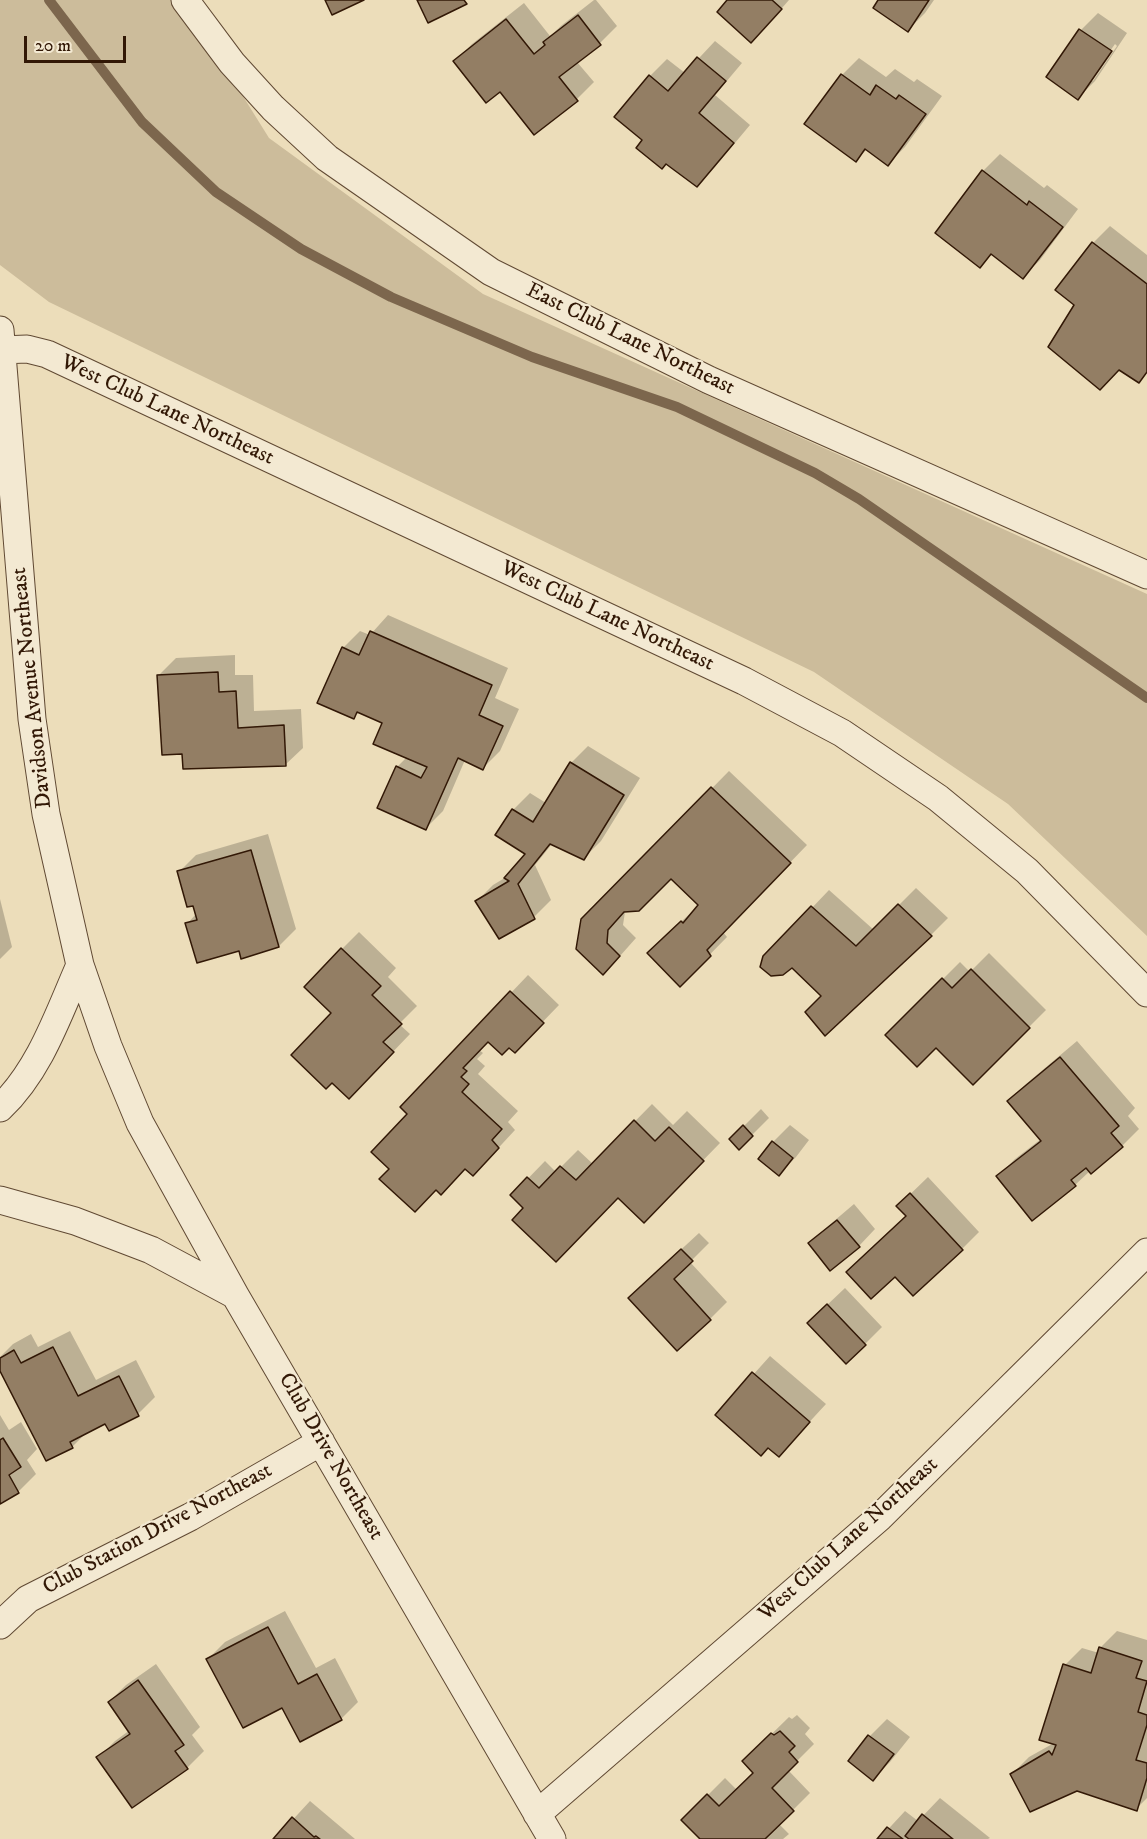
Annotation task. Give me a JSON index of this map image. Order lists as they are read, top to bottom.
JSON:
{
  "streets": {
    "street": [
      "East Club Lane Northeast",
      "West Club Lane Northeast",
      "Davidson Avenue Northeast",
      "Club Drive Northeast",
      "Club Station Drive Northeast"
    ]
  },
  "crossings": [
    ["West Club Lane Northeast", "Davidson Avenue Northeast"],
    ["West Club Lane Northeast", "Club Drive Northeast"],
    ["Davidson Avenue Northeast", "Club Drive Northeast"],
    ["Club Drive Northeast", "Club Station Drive Northeast"]
  ],
  "scale_bar": "20 m"
}
